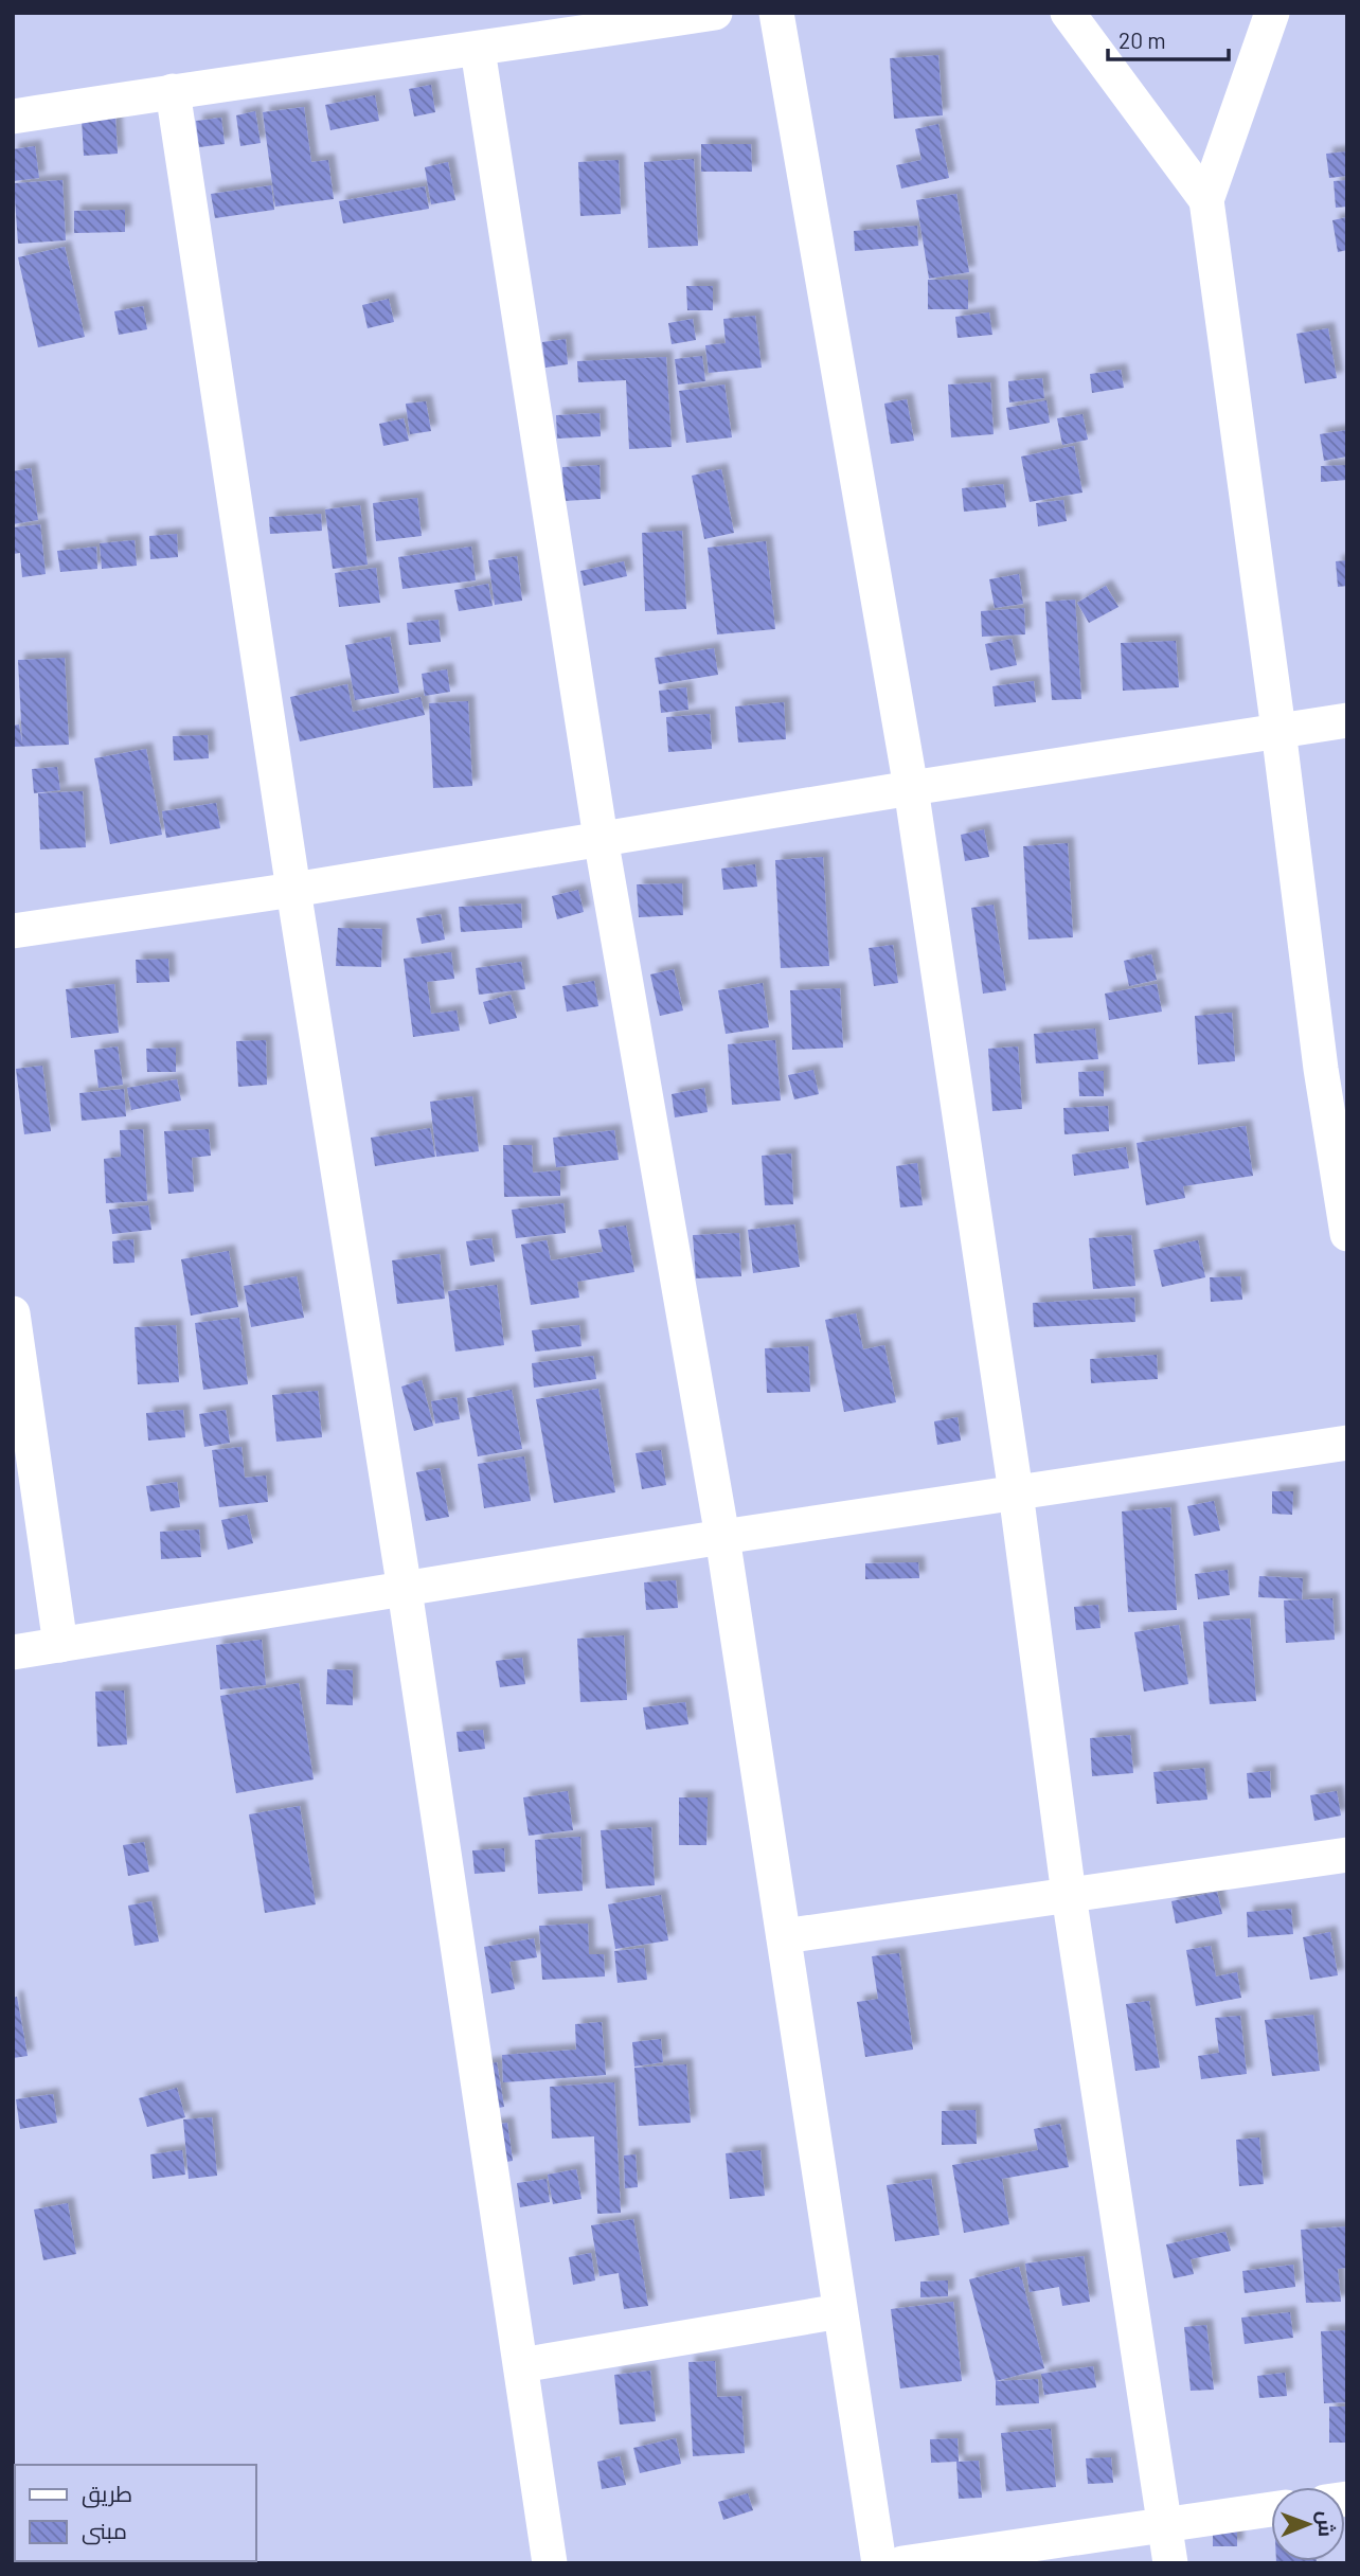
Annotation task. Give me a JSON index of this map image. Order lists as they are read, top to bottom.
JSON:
{
  "legend": ["طريق", "مبنى"],
  "scale_bar": "20 m",
  "north": "right"
}
